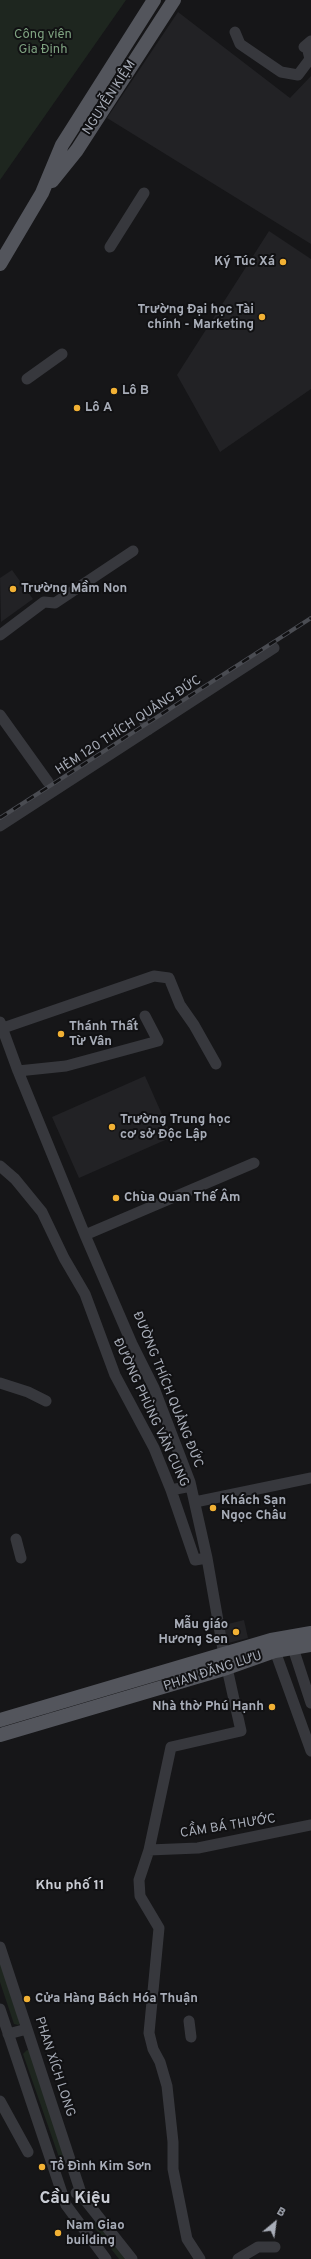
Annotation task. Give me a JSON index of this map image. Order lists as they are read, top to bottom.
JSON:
{
  "streets": {
    "main road": ["NGUYỄN KIỆM", "PHAN ĐĂNG LƯU"],
    "street": [
      "HẺM 120 THÍCH QUẢNG ĐỨC",
      "ĐƯỜNG THÍCH QUẢNG ĐỨC",
      "ĐƯỜNG PHÙNG VĂN CUNG",
      "CẦM BÁ THƯỚC",
      "PHAN XÍCH LONG"
    ]
  },
  "crossings": [
    ["ĐƯỜNG THÍCH QUẢNG ĐỨC", "ĐƯỜNG PHÙNG VĂN CUNG"],
    ["ĐƯỜNG THÍCH QUẢNG ĐỨC", "PHAN ĐĂNG LƯU"]
  ],
  "districts": ["Khu phố 11", "Cầu Kiệu"],
  "parks": ["Công viên Gia Định"],
  "places": [
    "Ký Túc Xá",
    "Trường Đại học Tài chính - Marketing",
    "Lô B",
    "Lô A",
    "Trường Mầm Non",
    "Thánh Thất Từ Vân",
    "Trường Trung học cơ sở Độc Lập",
    "Chùa Quan Thế Âm",
    "Khách Sạn Ngọc Châu",
    "Mẫu giáo Hương Sen",
    "Nhà thờ Phú Hạnh",
    "Cửa Hàng Bách Hóa Thuận",
    "Tổ Đình Kim Sơn",
    "Nam Giao building"
  ],
  "north": "top right"
}
